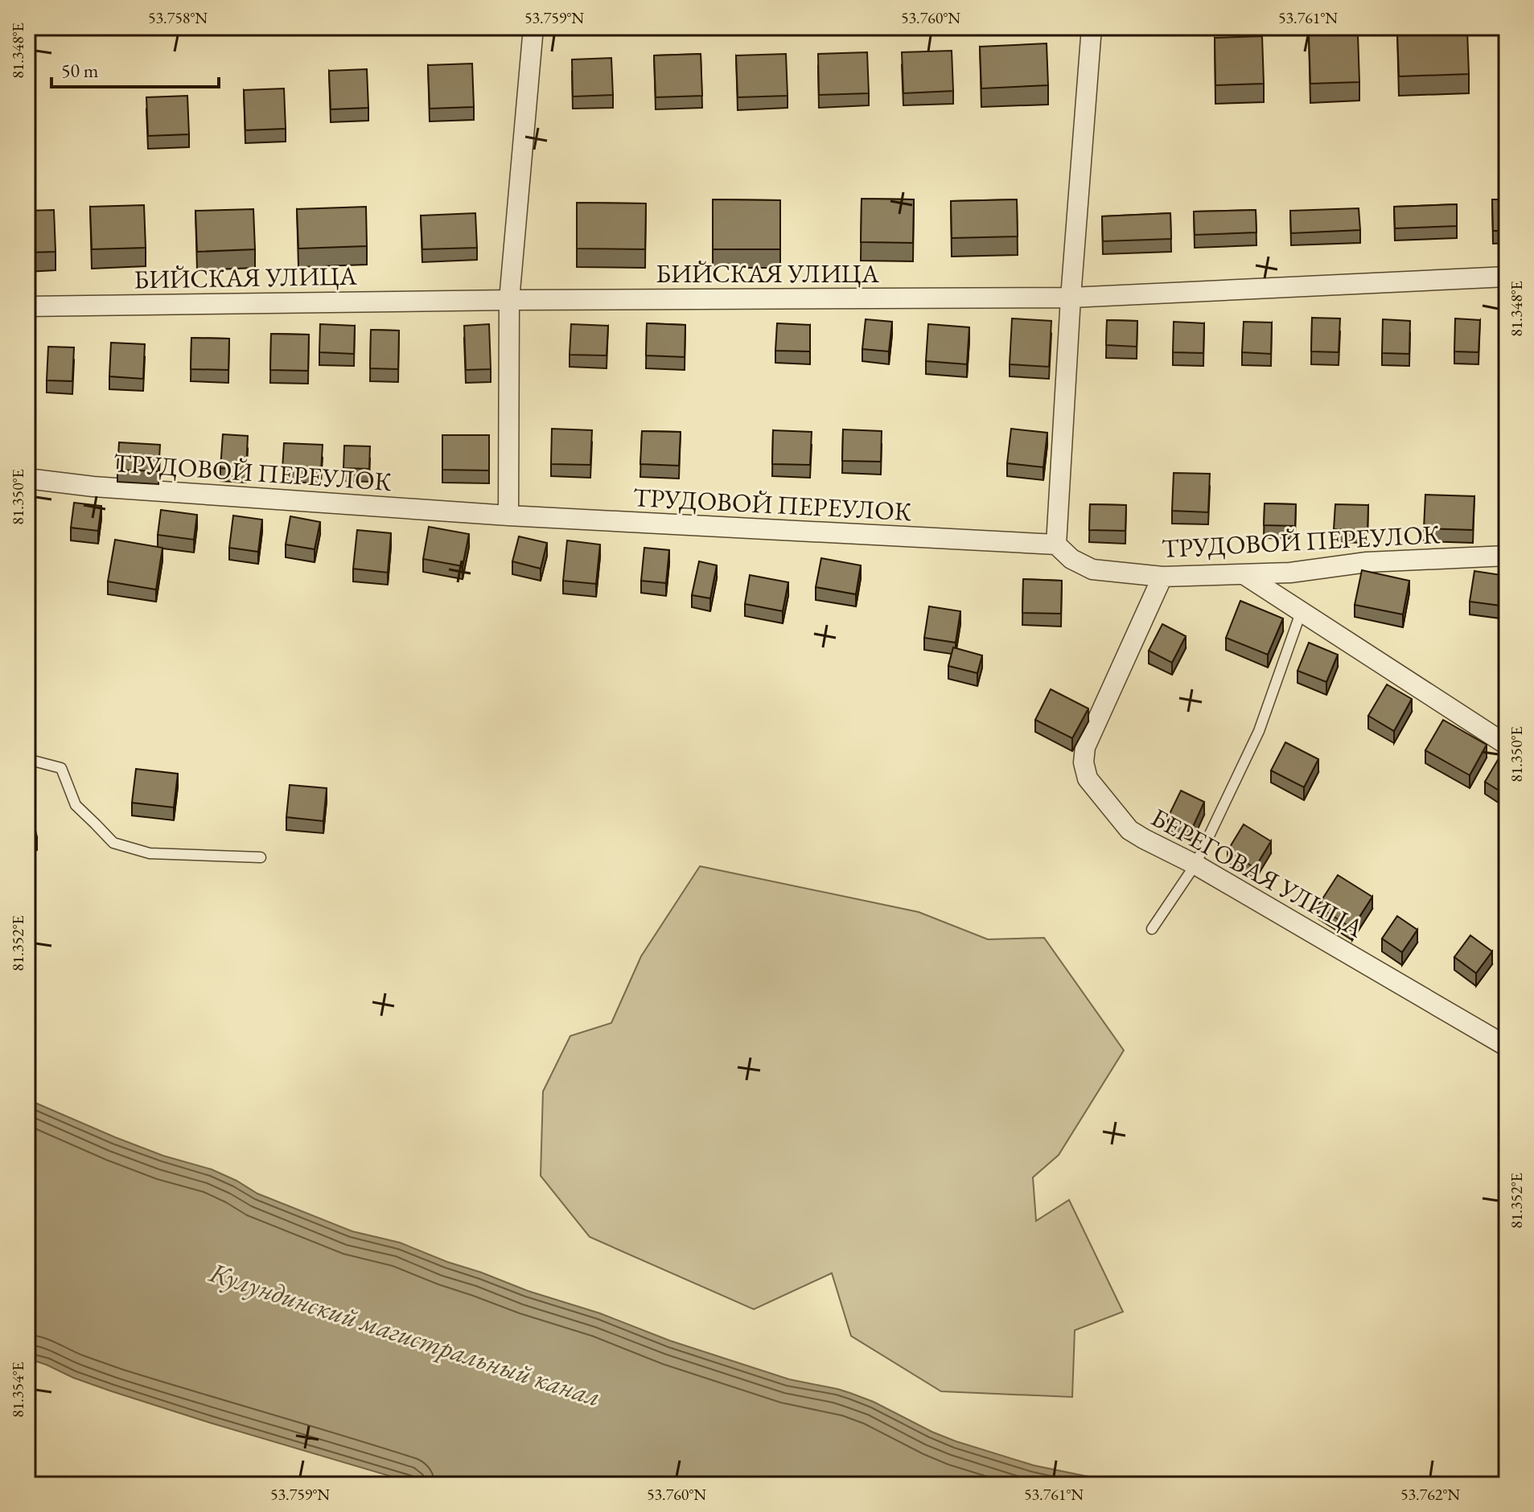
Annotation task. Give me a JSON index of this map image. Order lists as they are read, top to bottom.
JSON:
{
  "streets": {
    "street": ["БИЙСКАЯ УЛИЦА", "ТРУДОВОЙ ПЕРЕУЛОК", "БЕРЕГОВАЯ УЛИЦА"]
  },
  "crossings": [
    ["ТРУДОВОЙ ПЕРЕУЛОК", "БЕРЕГОВАЯ УЛИЦА"]
  ],
  "water": ["Кулундинский магистральный канал"],
  "scale_bar": "50 m",
  "coordinates": [
    "53.758°N",
    "53.759°N",
    "53.760°N",
    "53.761°N",
    "81.348°E",
    "81.350°E",
    "81.352°E",
    "81.354°E",
    "53.762°N"
  ]
}
